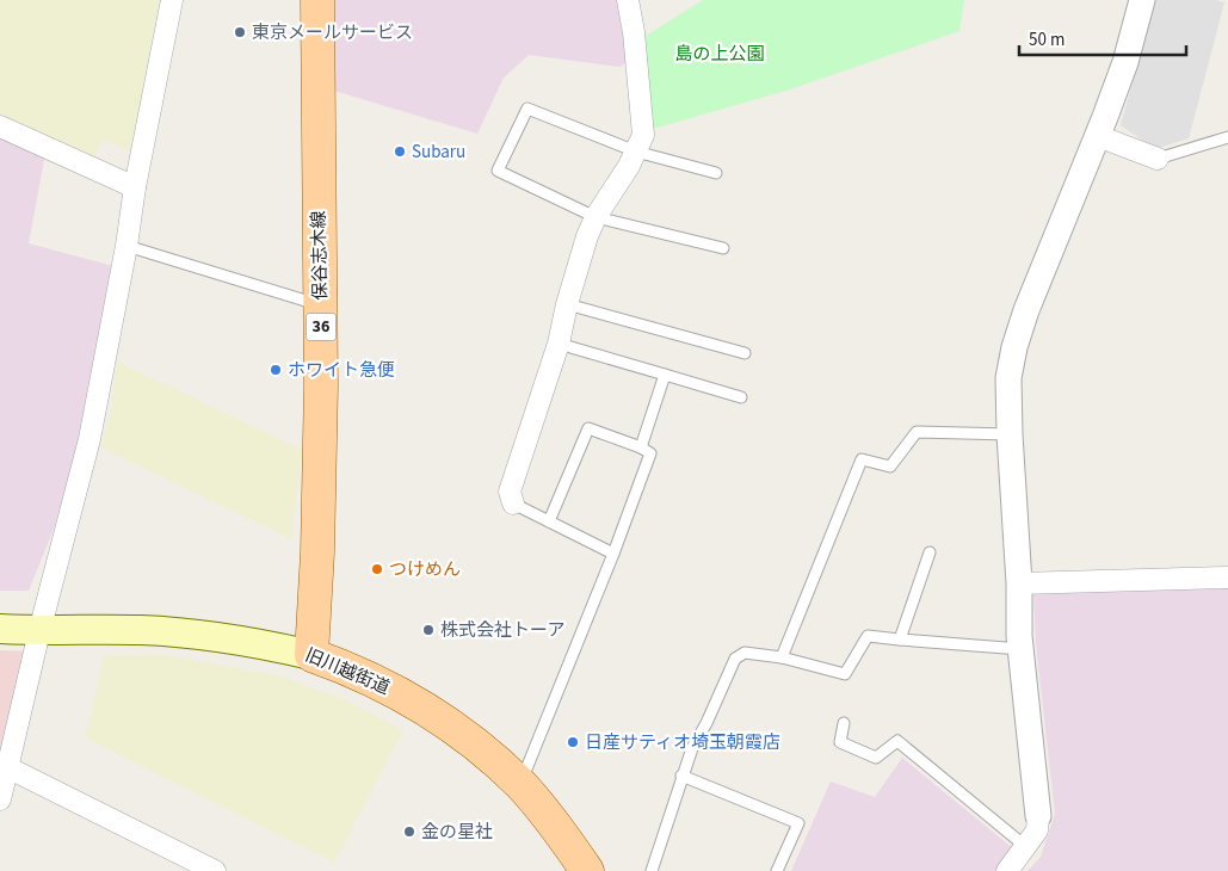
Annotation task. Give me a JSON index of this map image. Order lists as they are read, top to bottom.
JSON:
{
  "streets": {
    "main road": ["保谷志木線", "36", "旧川越街道"]
  },
  "crossings": [
    ["保谷志木線", "旧川越街道"]
  ],
  "parks": ["島の上公園"],
  "places": [
    "東京メールサービス",
    "Subaru",
    "ホワイト急便",
    "つけめん",
    "株式会社トーア",
    "日産サティオ埼玉朝霞店",
    "金の星社"
  ],
  "scale_bar": "50 m"
}
